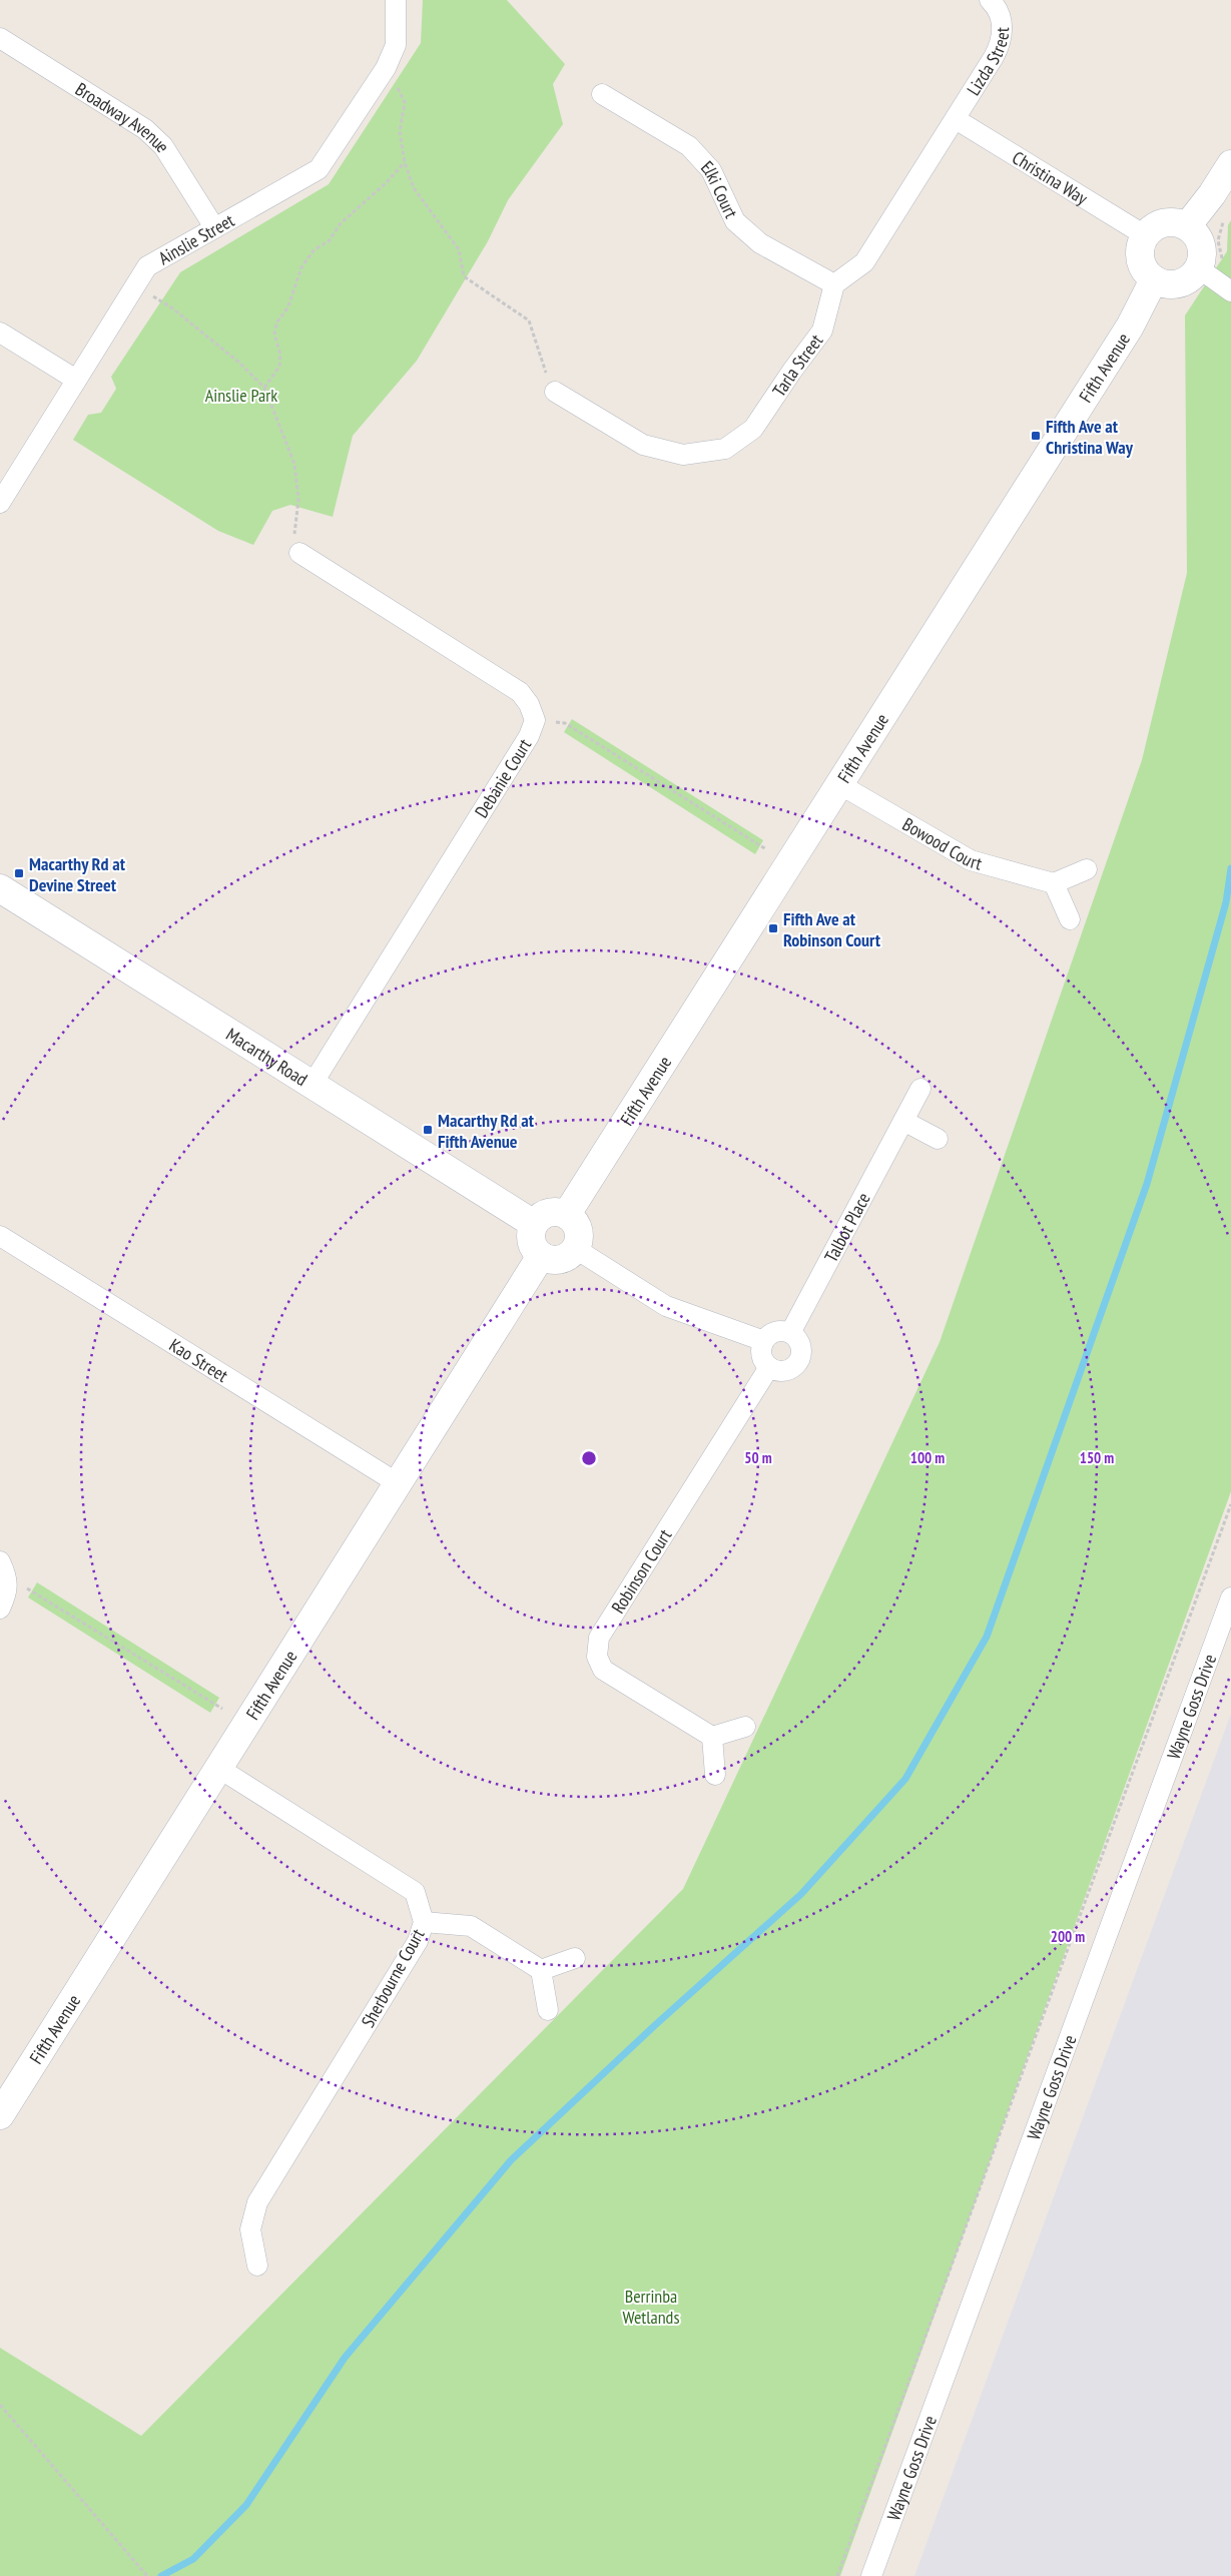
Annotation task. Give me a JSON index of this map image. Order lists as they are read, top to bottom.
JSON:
{
  "streets": {
    "street": [
      "Lizda Street",
      "Broadway Avenue",
      "Christina Way",
      "Elki Court",
      "Ainslie Street",
      "Tarla Street",
      "Fifth Avenue",
      "Debanie Court",
      "Bowood Court",
      "Macarthy Road",
      "Talbot Place",
      "Kao Street",
      "Robinson Court",
      "Wayne Goss Drive",
      "Sherbourne Court"
    ]
  },
  "crossings": [
    ["Lizda Street", "Christina Way"],
    ["Broadway Avenue", "Ainslie Street"],
    ["Christina Way", "Fifth Avenue"],
    ["Elki Court", "Tarla Street"],
    ["Fifth Avenue", "Bowood Court"],
    ["Fifth Avenue", "Macarthy Road"],
    ["Fifth Avenue", "Kao Street"],
    ["Fifth Avenue", "Sherbourne Court"],
    ["Debanie Court", "Macarthy Road"],
    ["Talbot Place", "Robinson Court"]
  ],
  "parks": ["Ainslie Park", "Berrinba Wetlands"],
  "places": {
    "transit": [
      "Fifth Ave at Christina Way",
      "Macarthy Rd at Devine Street",
      "Fifth Ave at Robinson Court",
      "Macarthy Rd at Fifth Avenue"
    ]
  },
  "rings": [
    "50 m",
    "100 m",
    "150 m",
    "200 m"
  ]
}
